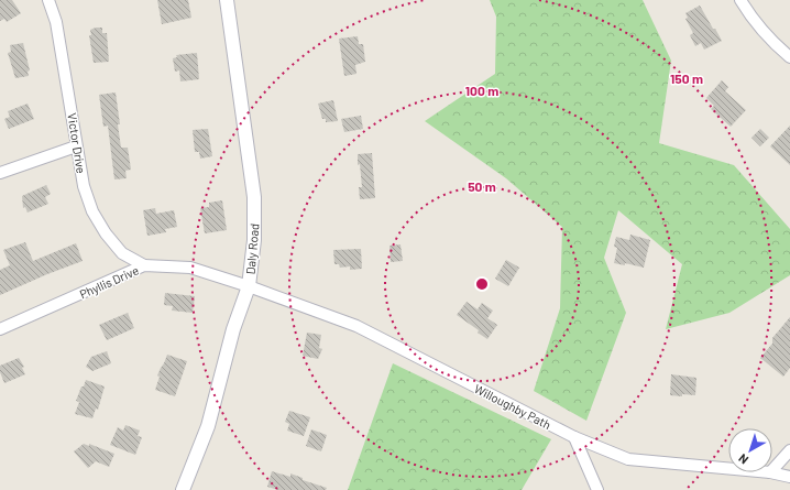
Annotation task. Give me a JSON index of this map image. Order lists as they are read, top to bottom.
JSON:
{
  "streets": {
    "street": [
      "Victor Drive",
      "Daly Road",
      "Phyllis Drive",
      "Willoughby Path"
    ]
  },
  "crossings": [
    ["Victor Drive", "Phyllis Drive"],
    ["Daly Road", "Phyllis Drive"],
    ["Daly Road", "Willoughby Path"],
    ["Phyllis Drive", "Willoughby Path"]
  ],
  "north": "bottom left",
  "rings": ["150 m", "100 m", "50 m"]
}
